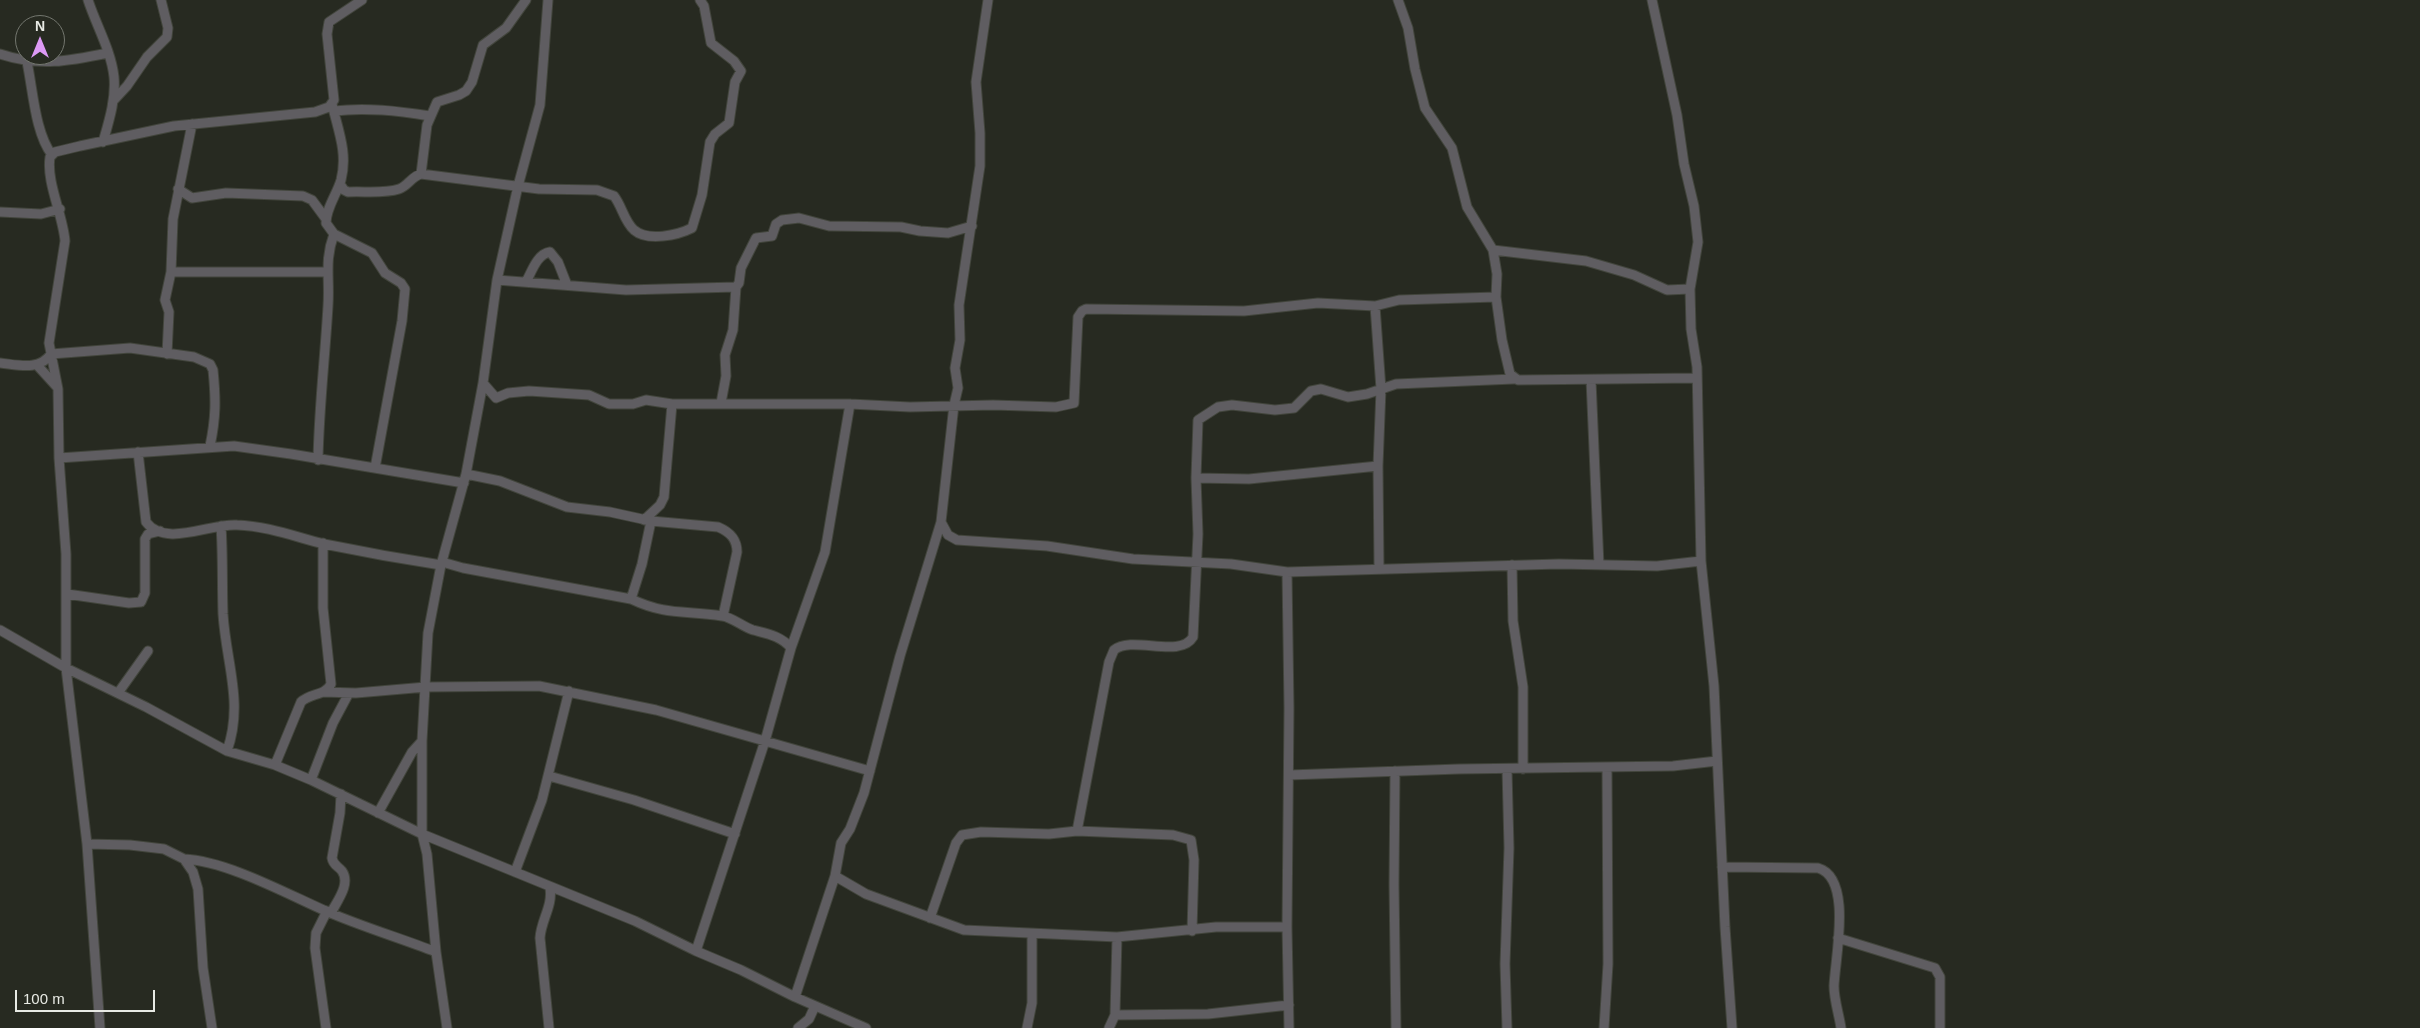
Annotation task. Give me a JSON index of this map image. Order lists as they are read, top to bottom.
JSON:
{
  "scale_bar": "100 m",
  "north": "top"
}
